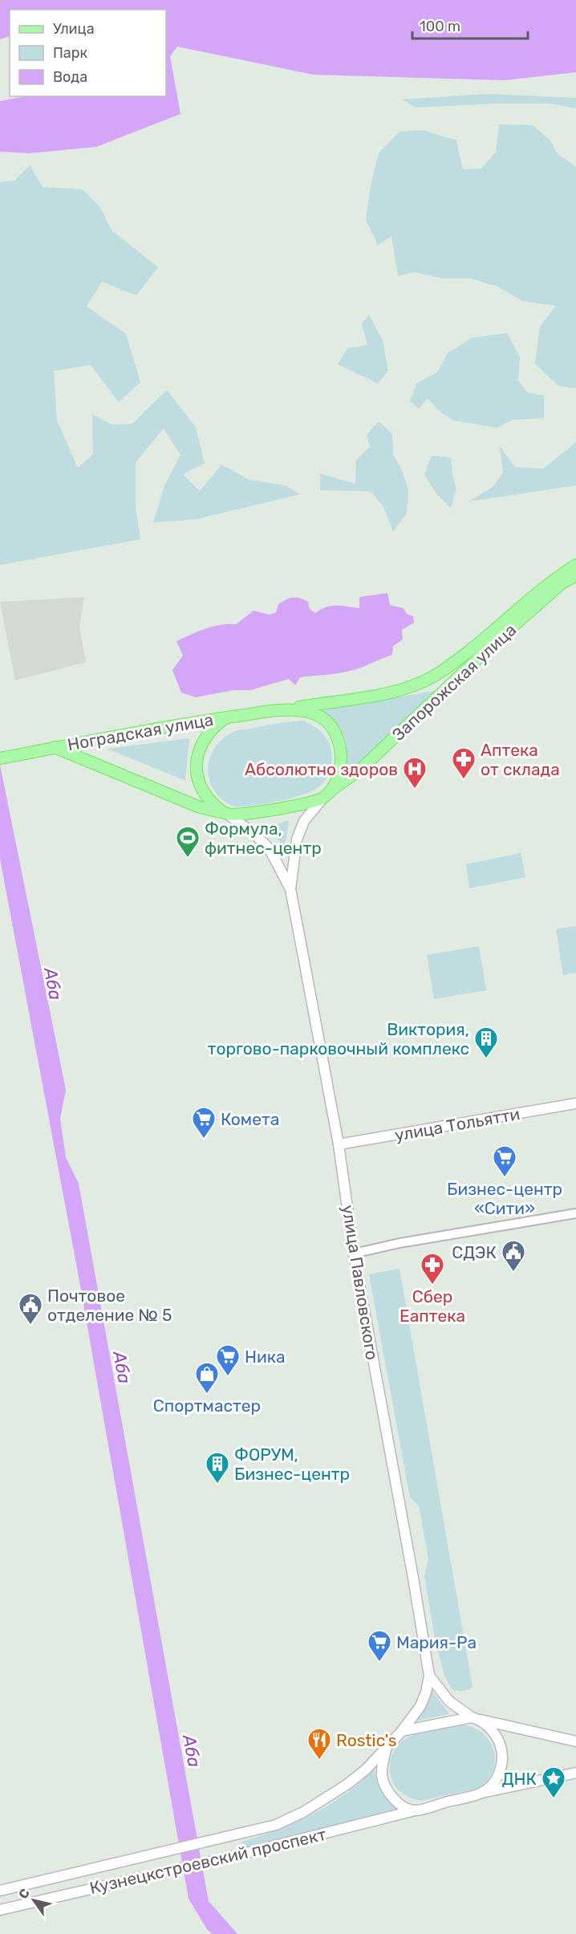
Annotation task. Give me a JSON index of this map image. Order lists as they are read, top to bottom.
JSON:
{
  "streets": {
    "main road": [
      "Запорожская улица",
      "Ноградская улица",
      "улица Тольятти",
      "улица Павловского",
      "Кузнецкстроевский проспект"
    ]
  },
  "crossings": [
    ["Запорожская улица", "Ноградская улица"],
    ["Запорожская улица", "улица Павловского"],
    ["Ноградская улица", "улица Павловского"],
    ["улица Тольятти", "улица Павловского"],
    ["улица Павловского", "Кузнецкстроевский проспект"]
  ],
  "water": ["Аба"],
  "places": {
    "pharmacy": ["Аптека от склада", "Сбер Еаптека"],
    "hospital": ["Абсолютно здоров"],
    "sports": ["Формула, фитнес-центр"],
    "building": ["Виктория, торгово-парковочный комплекс", "ФОРУМ, Бизнес-центр"],
    "supermarket": [
      "Комета",
      "Бизнес-центр «Сити»",
      "Ника",
      "Мария-Ра"
    ],
    "public building": ["СДЭК", "Почтовое отделение № 5"],
    "shop": ["Спортмастер"],
    "restaurant": ["Rostic's"],
    "place": ["ДНК"]
  },
  "legend": ["Улица", "Парк", "Вода"],
  "scale_bar": "100 m",
  "north": "top left"
}
